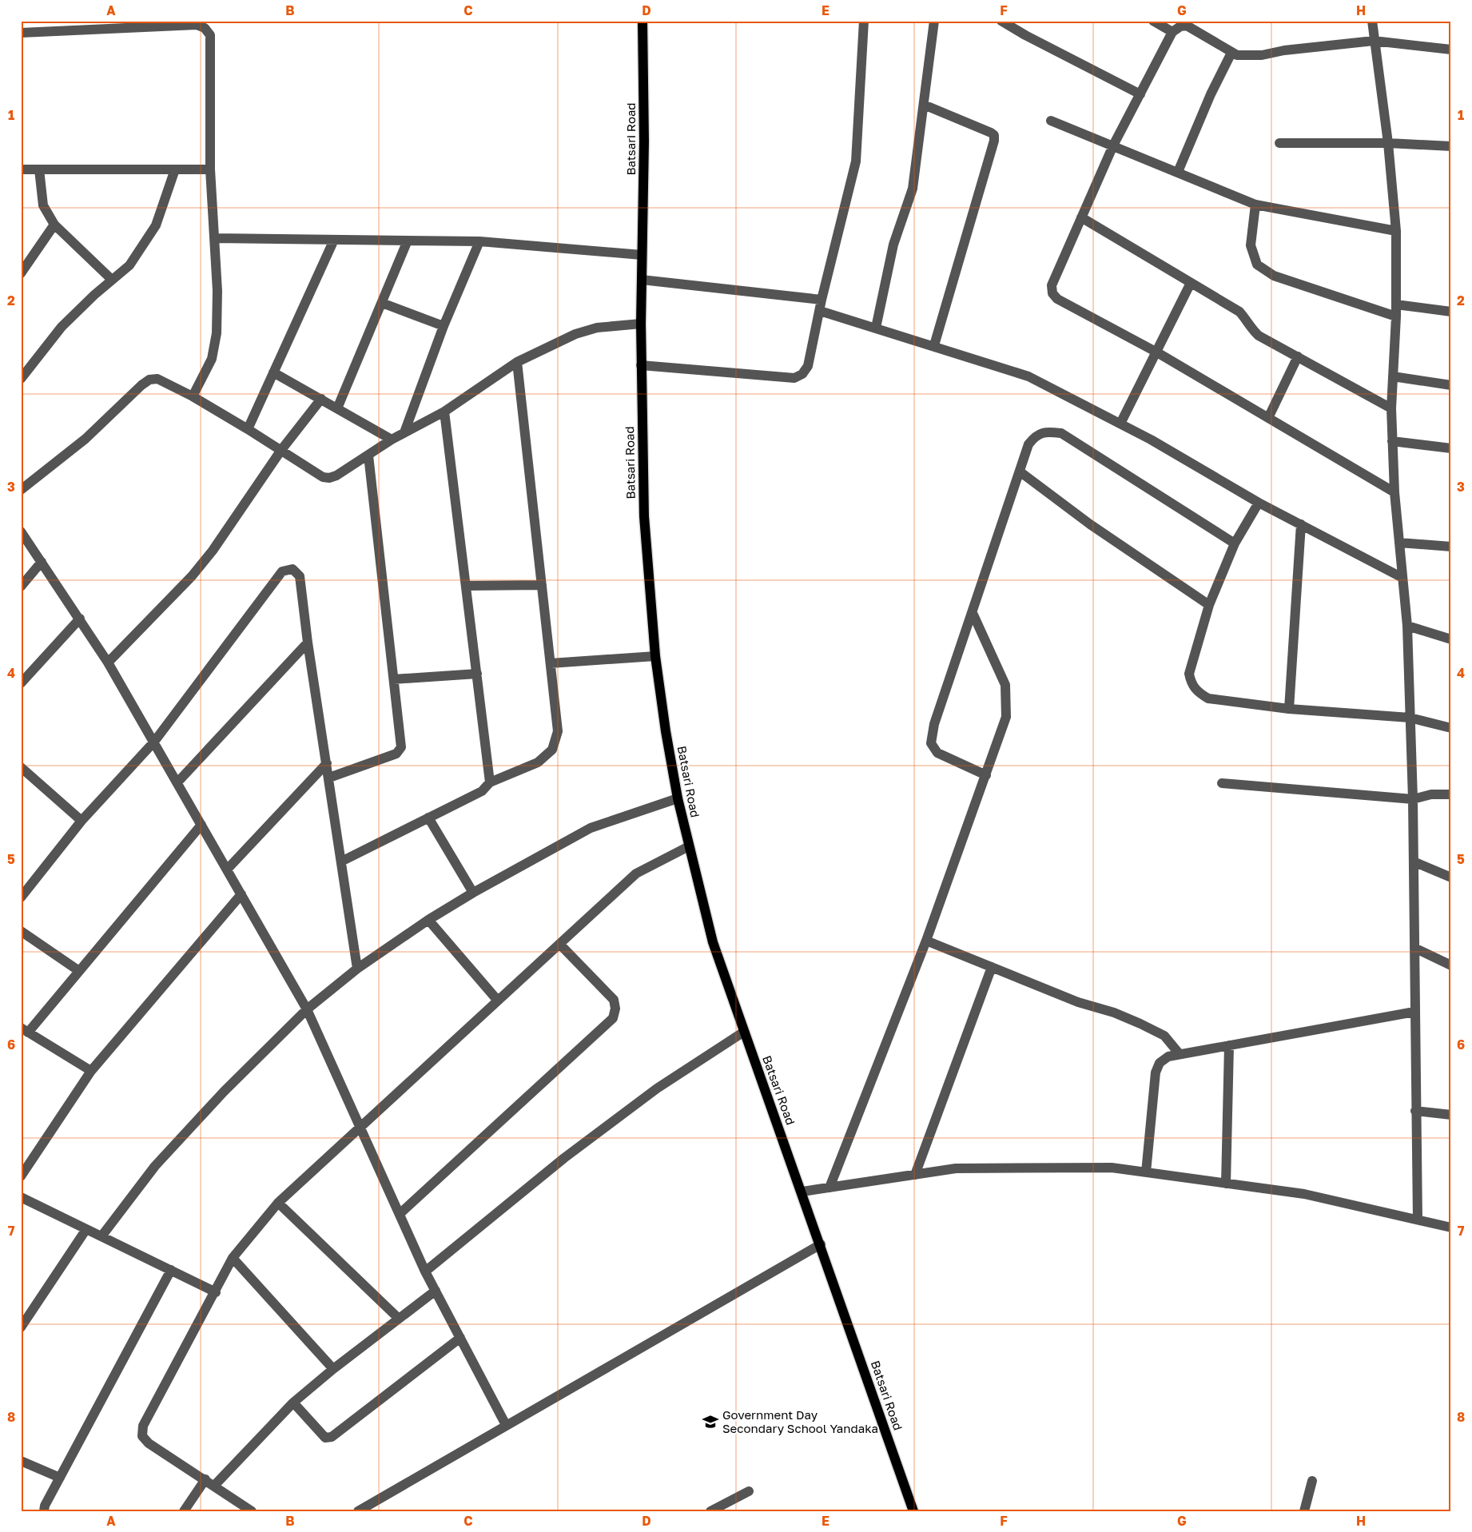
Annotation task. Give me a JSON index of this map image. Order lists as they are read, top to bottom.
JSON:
{
  "streets": {
    "main road": ["Batsari Road"]
  },
  "places": {
    "school or university": ["Government Day Secondary School Yandaka"]
  },
  "grid": {
    "columns": [
      "A",
      "B",
      "C",
      "D",
      "E",
      "F",
      "G",
      "H"
    ],
    "rows": [
      "1",
      "2",
      "3",
      "4",
      "5",
      "6",
      "7",
      "8"
    ]
  }
}
